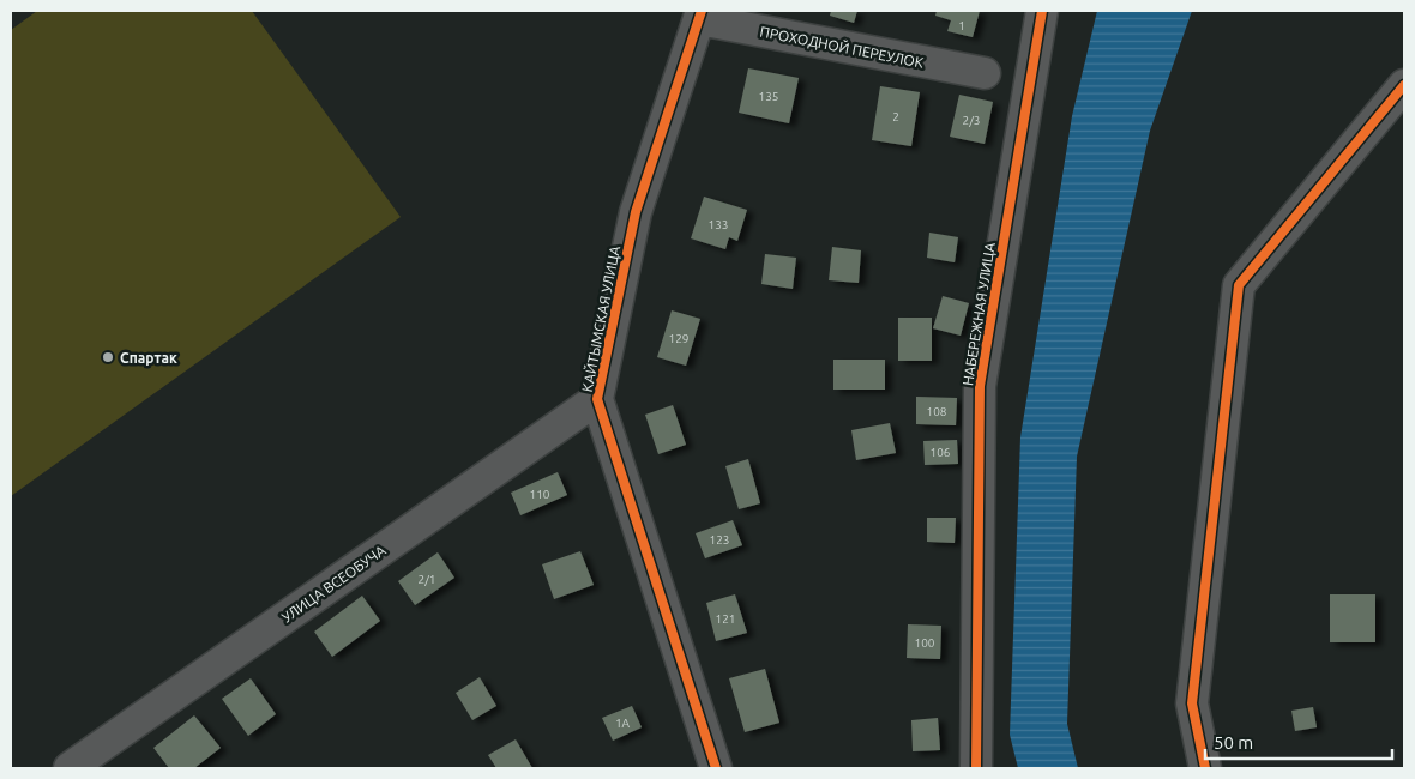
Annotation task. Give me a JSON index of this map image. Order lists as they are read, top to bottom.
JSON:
{
  "streets": {
    "street": [
      "ПРОХОДНОЙ ПЕРЕУЛОК",
      "НАБЕРЕЖНАЯ УЛИЦА",
      "КАЙТЫМСКАЯ УЛИЦА",
      "УЛИЦА ВСЕОБУЧА"
    ]
  },
  "crossings": [
    ["ПРОХОДНОЙ ПЕРЕУЛОК", "КАЙТЫМСКАЯ УЛИЦА"],
    ["КАЙТЫМСКАЯ УЛИЦА", "УЛИЦА ВСЕОБУЧА"]
  ],
  "places": ["Спартак"],
  "house_numbers": [
    "1",
    "135",
    "2",
    "2/3",
    "133",
    "129",
    "108",
    "106",
    "110",
    "123",
    "2/1",
    "121",
    "100",
    "1А"
  ],
  "scale_bar": "50 m"
}
